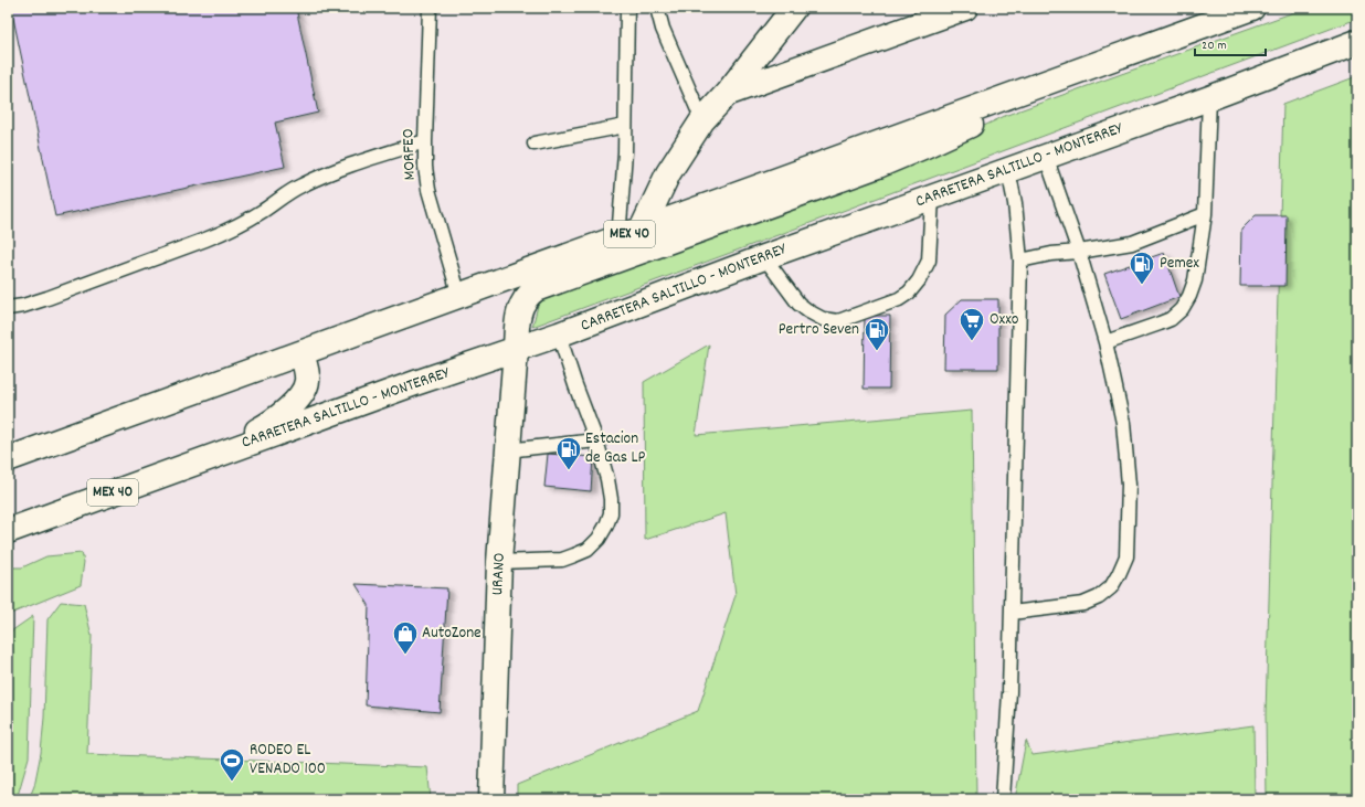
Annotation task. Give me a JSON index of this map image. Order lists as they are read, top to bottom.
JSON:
{
  "streets": {
    "main road": ["CARRETERA SALTILLO - MONTERREY", "MEX 40", "URANO"],
    "lane": ["MORFEO"]
  },
  "crossings": [
    ["MORFEO", "MEX 40"],
    ["CARRETERA SALTILLO - MONTERREY", "URANO"],
    ["MEX 40", "URANO"]
  ],
  "places": {
    "fuel station": ["Pemex", "Pertro Seven", "Estacion de Gas LP"],
    "supermarket": ["Oxxo"],
    "shop": ["AutoZone"],
    "sports": ["RODEO EL VENADO 100"]
  },
  "scale_bar": "20 m"
}
